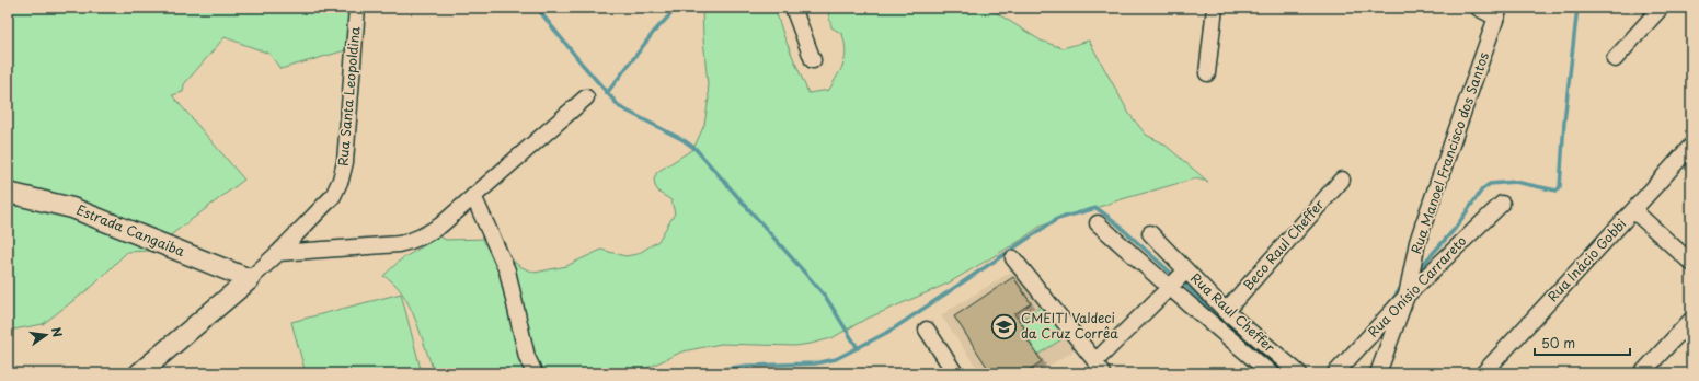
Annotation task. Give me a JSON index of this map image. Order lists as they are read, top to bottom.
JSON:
{
  "streets": {
    "street": [
      "Rua Santa Leopoldina",
      "Rua Manoel Francisco dos Santos",
      "Estrada Cangaiba",
      "Beco Raul Cheffer",
      "Rua Inácio Gobbi",
      "Rua Onísio Carrareto",
      "Rua Raul Cheffer"
    ]
  },
  "crossings": [
    ["Rua Santa Leopoldina", "Estrada Cangaiba"],
    ["Rua Manoel Francisco dos Santos", "Rua Onísio Carrareto"],
    ["Beco Raul Cheffer", "Rua Raul Cheffer"]
  ],
  "places": {
    "school or university": ["CMEITI Valdeci da Cruz Corrêa"]
  },
  "scale_bar": "50 m",
  "north": "right"
}
